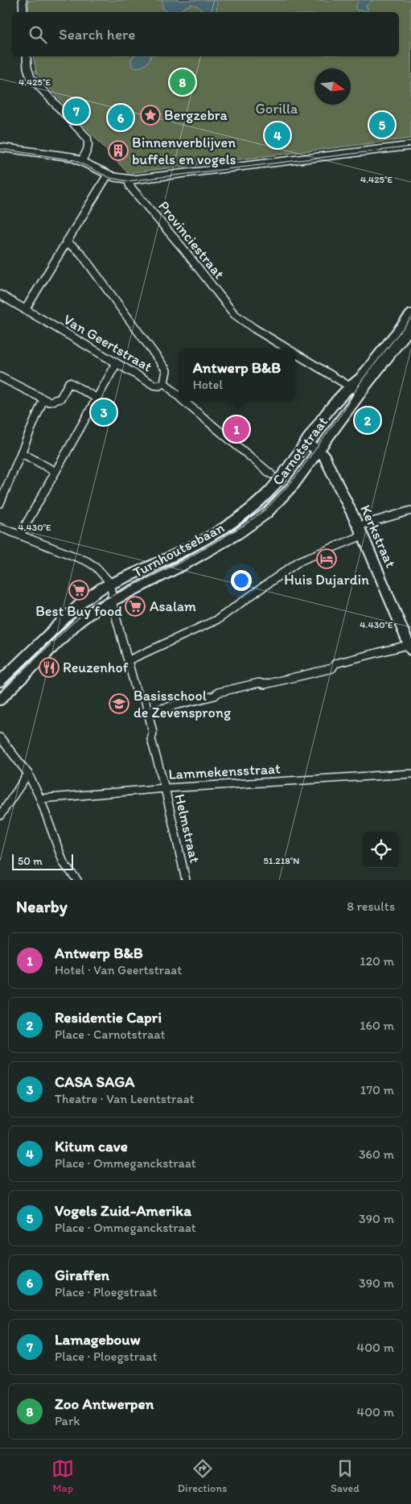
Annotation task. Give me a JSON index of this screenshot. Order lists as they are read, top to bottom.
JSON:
{
  "streets": {
    "main road": ["Carnotstraat", "Kerkstraat", "Turnhoutsebaan"],
    "street": [
      "Provinciestraat",
      "Van Geertstraat",
      "Lammekensstraat",
      "Helmstraat"
    ]
  },
  "crossings": [
    ["Provinciestraat", "Carnotstraat"],
    ["Carnotstraat", "Kerkstraat"],
    ["Carnotstraat", "Turnhoutsebaan"],
    ["Turnhoutsebaan", "Helmstraat"],
    ["Lammekensstraat", "Helmstraat"]
  ],
  "parks": ["Gorilla"],
  "places": {
    "place": ["Bergzebra"],
    "building": ["Binnenverblijven buffels en vogels"],
    "hotel": ["Huis Dujardin"],
    "supermarket": ["Best Buy food", "Asalam"],
    "restaurant": ["Reuzenhof"],
    "school or university": ["Basisschool de Zevensprong"]
  },
  "scale_bar": "50 m",
  "north": "right",
  "page": {
    "search": "Search here",
    "pins": [
      "8",
      "7",
      "6",
      "5",
      "4",
      "3",
      "2",
      "1"
    ],
    "popup": ["Antwerp B&B", "Hotel"],
    "scale": "50 m",
    "heading": ["Nearby", "8 results"],
    "list": [
      {
        "mark": "1",
        "name": "Antwerp B&B",
        "note": "Hotel · Van Geertstraat",
        "value": "120 m"
      },
      {
        "mark": "2",
        "name": "Residentie Capri",
        "note": "Place · Carnotstraat",
        "value": "160 m"
      },
      {
        "mark": "3",
        "name": "CASA SAGA",
        "note": "Theatre · Van Leentstraat",
        "value": "170 m"
      },
      {
        "mark": "4",
        "name": "Kitum cave",
        "note": "Place · Ommeganckstraat",
        "value": "360 m"
      },
      {
        "mark": "5",
        "name": "Vogels Zuid-Amerika",
        "note": "Place · Ommeganckstraat",
        "value": "390 m"
      },
      {
        "mark": "6",
        "name": "Giraffen",
        "note": "Place · Ploegstraat",
        "value": "390 m"
      },
      {
        "mark": "7",
        "name": "Lamagebouw",
        "note": "Place · Ploegstraat",
        "value": "400 m"
      },
      {
        "mark": "8",
        "name": "Zoo Antwerpen",
        "note": "Park",
        "value": "400 m"
      }
    ],
    "nav": ["Map", "Directions", "Saved"]
  },
  "coordinates": ["4.425°E", "4.430°E", "51.218°N"]
}
